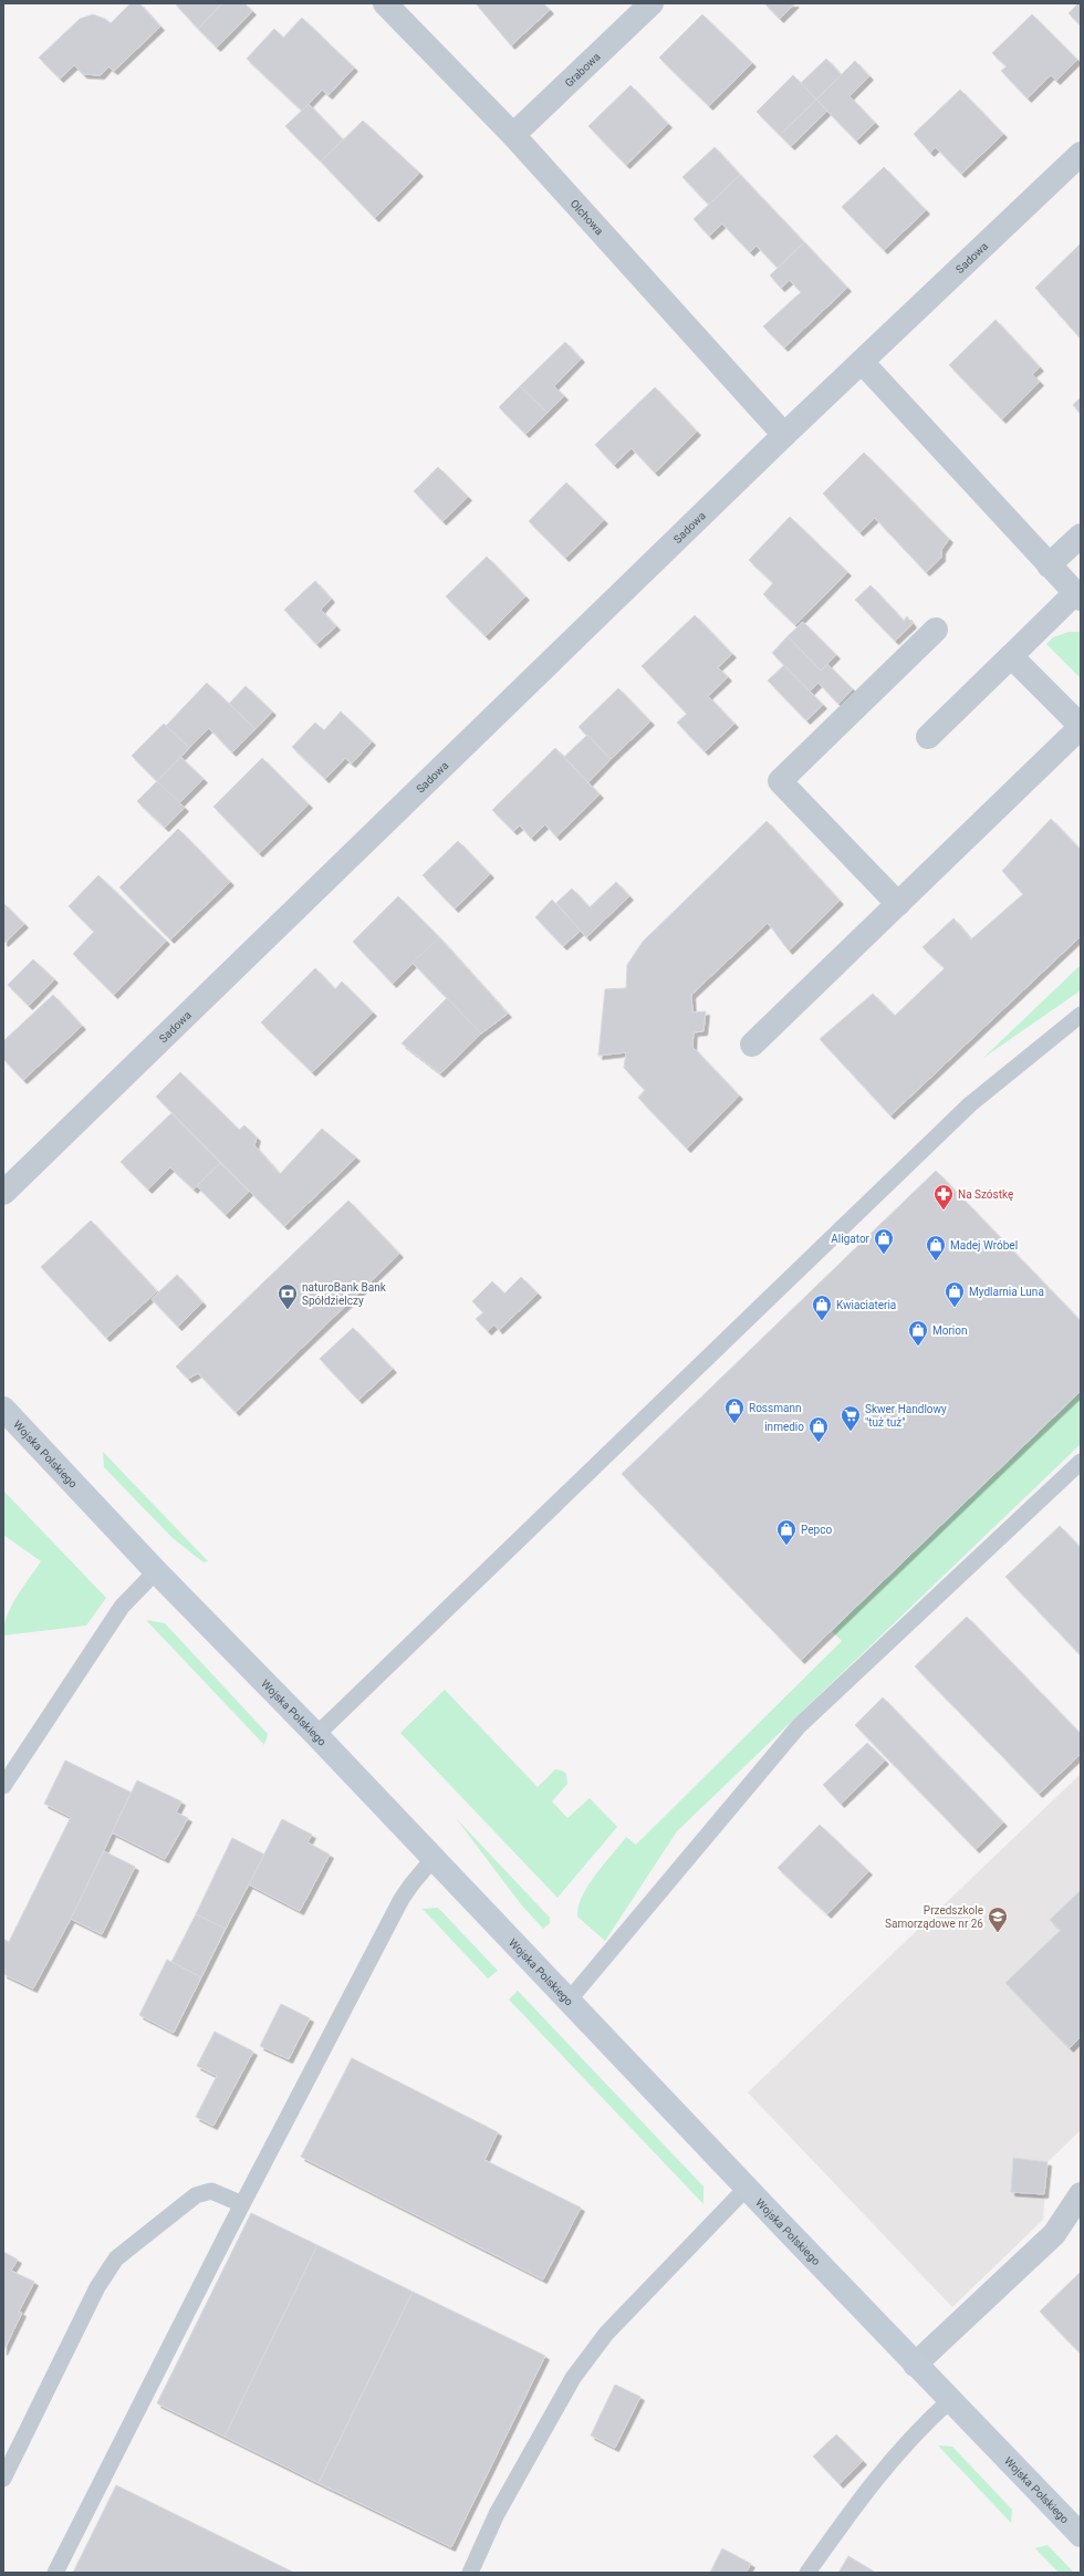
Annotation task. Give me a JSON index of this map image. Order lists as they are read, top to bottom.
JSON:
{
  "streets": {
    "main road": ["Wojska Polskiego"],
    "street": ["Grabowa", "Olchowa", "Sadowa"]
  },
  "crossings": [
    ["Grabowa", "Olchowa"],
    ["Olchowa", "Sadowa"]
  ],
  "places": {
    "pharmacy": ["Na Szóstkę"],
    "shop": [
      "Aligator",
      "Madej Wróbel",
      "Mydlarnia Luna",
      "Kwiaciateria",
      "Morion",
      "Rossmann",
      "inmedio",
      "Pepco"
    ],
    "bank": ["naturoBank Bank Spółdzielczy"],
    "supermarket": ["Skwer Handlowy \"tuż tuż\""],
    "school or university": ["Przedszkole Samorządowe nr 26"]
  }
}
